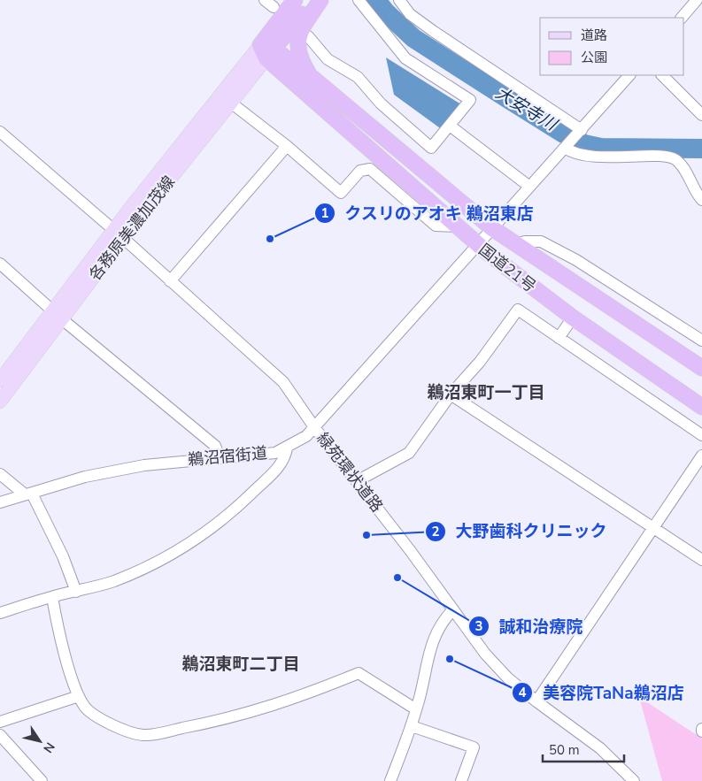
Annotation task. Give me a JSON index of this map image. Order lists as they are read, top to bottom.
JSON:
{
  "streets": {
    "highway": ["国道21号"],
    "main road": ["各務原美濃加茂線"],
    "street": ["鵜沼宿街道", "緑苑環状道路"]
  },
  "crossings": [
    ["各務原美濃加茂線", "国道21号"],
    ["各務原美濃加茂線", "緑苑環状道路"],
    ["国道21号", "鵜沼宿街道"],
    ["鵜沼宿街道", "緑苑環状道路"]
  ],
  "districts": ["鵜沼東町一丁目", "鵜沼東町二丁目"],
  "water": ["大安寺川"],
  "places": [
    "クスリのアオキ 鵜沼東店",
    "大野歯科クリニック",
    "誠和治療院",
    "美容院TaNa鵜沼店"
  ],
  "legend": ["道路", "公園"],
  "scale_bar": "50 m",
  "north": "bottom right"
}
